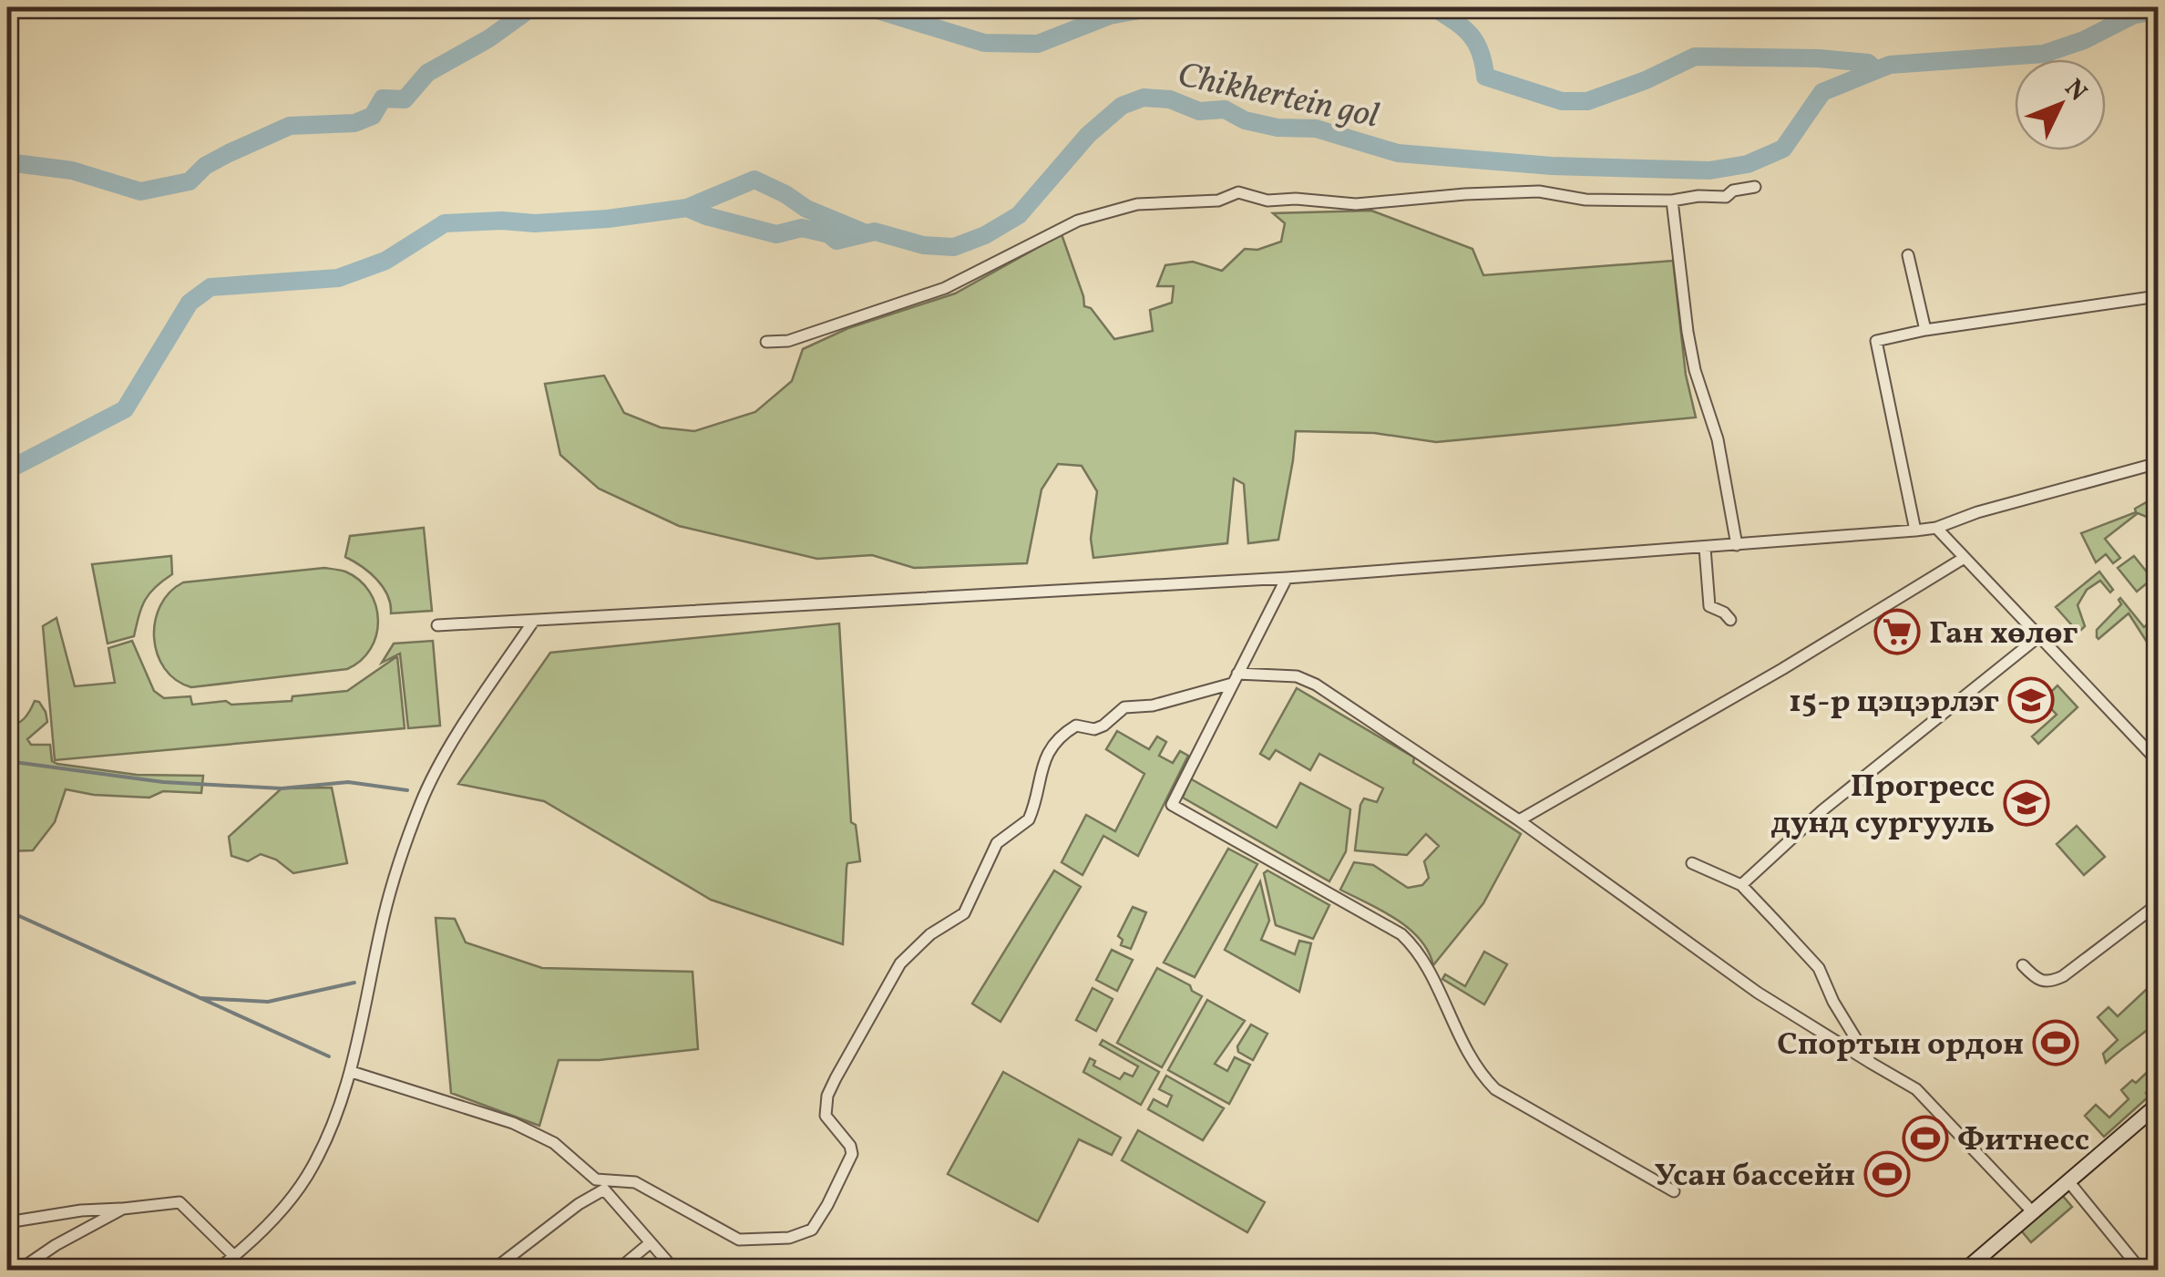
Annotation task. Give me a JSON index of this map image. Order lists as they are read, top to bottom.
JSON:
{
  "water": ["Chikhertein gol"],
  "places": {
    "supermarket": ["Ган хөлөг"],
    "school or university": ["15-р цэцэрлэг", "Прогресс дунд сургууль"],
    "sports": ["Спортын ордон", "Фитнесс", "Усан бассейн"]
  },
  "north": "top right"
}
